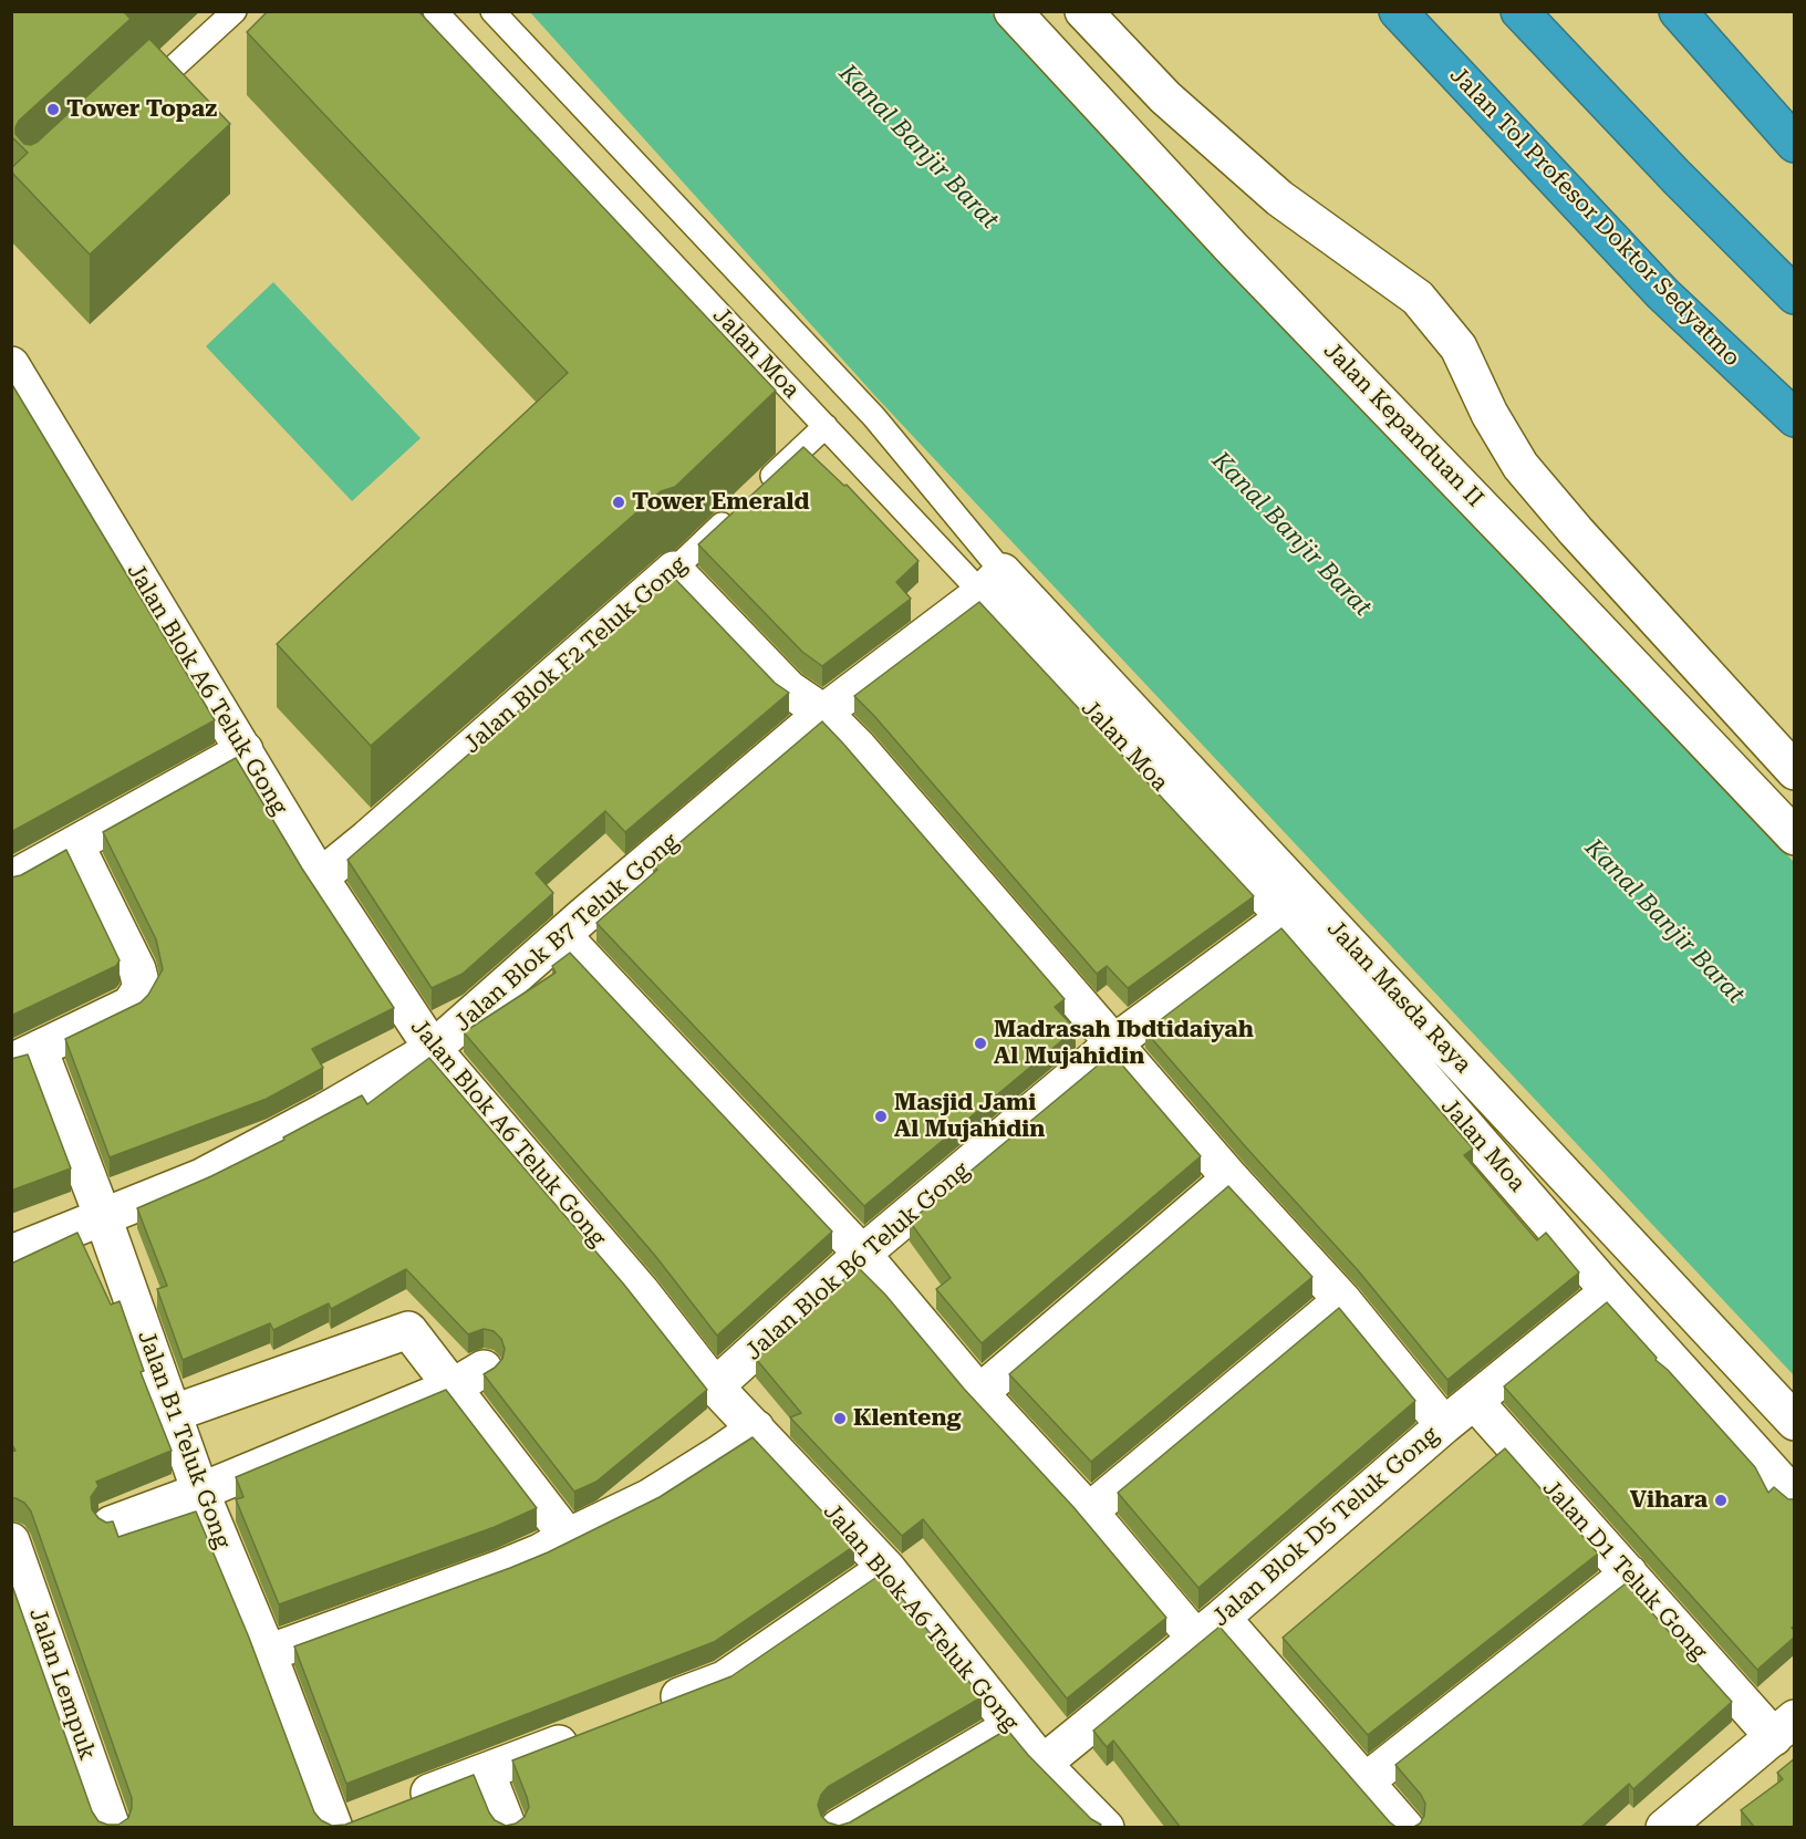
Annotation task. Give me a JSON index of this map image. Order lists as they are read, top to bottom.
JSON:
{
  "streets": {
    "highway": ["Jalan Tol Profesor Doktor Sedyatmo"],
    "street": [
      "Jalan Moa",
      "Jalan Kepanduan II",
      "Jalan Blok F2 Teluk Gong",
      "Jalan Blok A6 Teluk Gong",
      "Jalan Blok B7 Teluk Gong",
      "Jalan Masda Raya",
      "Jalan Blok B6 Teluk Gong",
      "Jalan B1 Teluk Gong",
      "Jalan Blok D5 Teluk Gong",
      "Jalan D1 Teluk Gong",
      "Jalan Lempuk"
    ]
  },
  "crossings": [
    ["Jalan Moa", "Jalan Blok B7 Teluk Gong"],
    ["Jalan Moa", "Jalan Masda Raya"],
    ["Jalan Moa", "Jalan Blok B6 Teluk Gong"],
    ["Jalan Moa", "Jalan Blok D5 Teluk Gong"],
    ["Jalan Blok F2 Teluk Gong", "Jalan Blok A6 Teluk Gong"],
    ["Jalan Blok A6 Teluk Gong", "Jalan Blok B7 Teluk Gong"],
    ["Jalan Blok A6 Teluk Gong", "Jalan Blok B6 Teluk Gong"],
    ["Jalan Blok A6 Teluk Gong", "Jalan Blok D5 Teluk Gong"],
    ["Jalan Blok B7 Teluk Gong", "Jalan Masda Raya"],
    ["Jalan Blok B7 Teluk Gong", "Jalan B1 Teluk Gong"],
    ["Jalan Blok D5 Teluk Gong", "Jalan D1 Teluk Gong"]
  ],
  "water": ["Kanal Banjir Barat"],
  "places": [
    "Tower Topaz",
    "Tower Emerald",
    "Madrasah Ibdtidaiyah Al Mujahidin",
    "Masjid Jami Al Mujahidin",
    "Klenteng",
    "Vihara"
  ]
}
